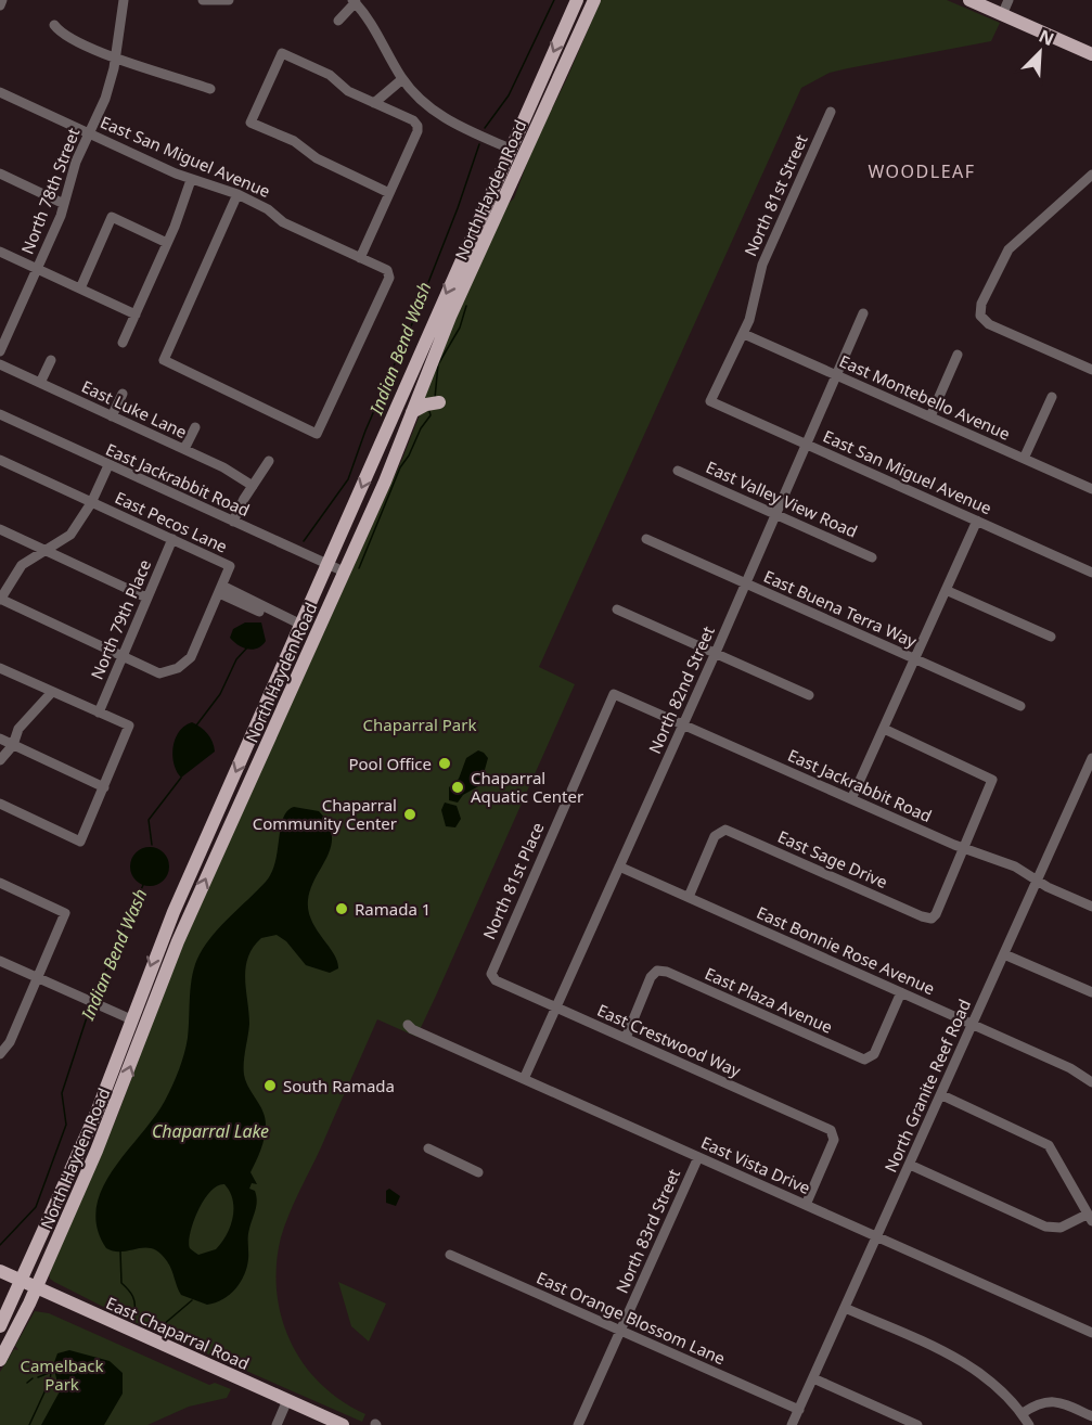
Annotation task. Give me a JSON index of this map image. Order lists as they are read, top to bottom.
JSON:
{
  "streets": {
    "main road": ["North Hayden Road", "East Chaparral Road"],
    "street": [
      "East San Miguel Avenue",
      "North 78th Street",
      "North 81st Street",
      "East Montebello Avenue",
      "East Luke Lane",
      "East Jackrabbit Road",
      "East Valley View Road",
      "East Pecos Lane",
      "East Buena Terra Way",
      "North 79th Place",
      "North 82nd Street",
      "East Sage Drive",
      "North 81st Place",
      "East Bonnie Rose Avenue",
      "East Plaza Avenue",
      "East Crestwood Way",
      "North Granite Reef Road",
      "East Vista Drive",
      "North 83rd Street",
      "East Orange Blossom Lane"
    ]
  },
  "crossings": [
    ["East San Miguel Avenue", "North 78th Street"],
    ["East San Miguel Avenue", "North 81st Street"],
    ["East San Miguel Avenue", "North 82nd Street"],
    ["North Hayden Road", "East Jackrabbit Road"],
    ["North Hayden Road", "East Chaparral Road"],
    ["North 81st Street", "East Montebello Avenue"],
    ["East Montebello Avenue", "North 82nd Street"],
    ["East Jackrabbit Road", "North 82nd Street"],
    ["East Jackrabbit Road", "East Sage Drive"],
    ["East Jackrabbit Road", "North 81st Place"],
    ["East Jackrabbit Road", "North Granite Reef Road"],
    ["East Valley View Road", "North 82nd Street"],
    ["East Pecos Lane", "North 79th Place"],
    ["East Buena Terra Way", "North 82nd Street"],
    ["North 82nd Street", "East Bonnie Rose Avenue"],
    ["North 82nd Street", "East Crestwood Way"],
    ["North 82nd Street", "East Vista Drive"],
    ["East Sage Drive", "East Bonnie Rose Avenue"],
    ["North 81st Place", "East Crestwood Way"],
    ["East Bonnie Rose Avenue", "East Plaza Avenue"],
    ["East Bonnie Rose Avenue", "North Granite Reef Road"],
    ["East Plaza Avenue", "East Crestwood Way"],
    ["East Crestwood Way", "East Vista Drive"],
    ["North Granite Reef Road", "East Vista Drive"],
    ["North Granite Reef Road", "East Orange Blossom Lane"],
    ["East Vista Drive", "North 83rd Street"],
    ["North 83rd Street", "East Orange Blossom Lane"]
  ],
  "districts": ["WOODLEAF"],
  "water": ["Indian Bend Wash", "Chaparral Lake"],
  "parks": ["Chaparral Park", "Camelback Park"],
  "places": [
    "Pool Office",
    "Chaparral Aquatic Center",
    "Chaparral Community Center",
    "Ramada 1",
    "South Ramada"
  ],
  "north": "top right"
}
